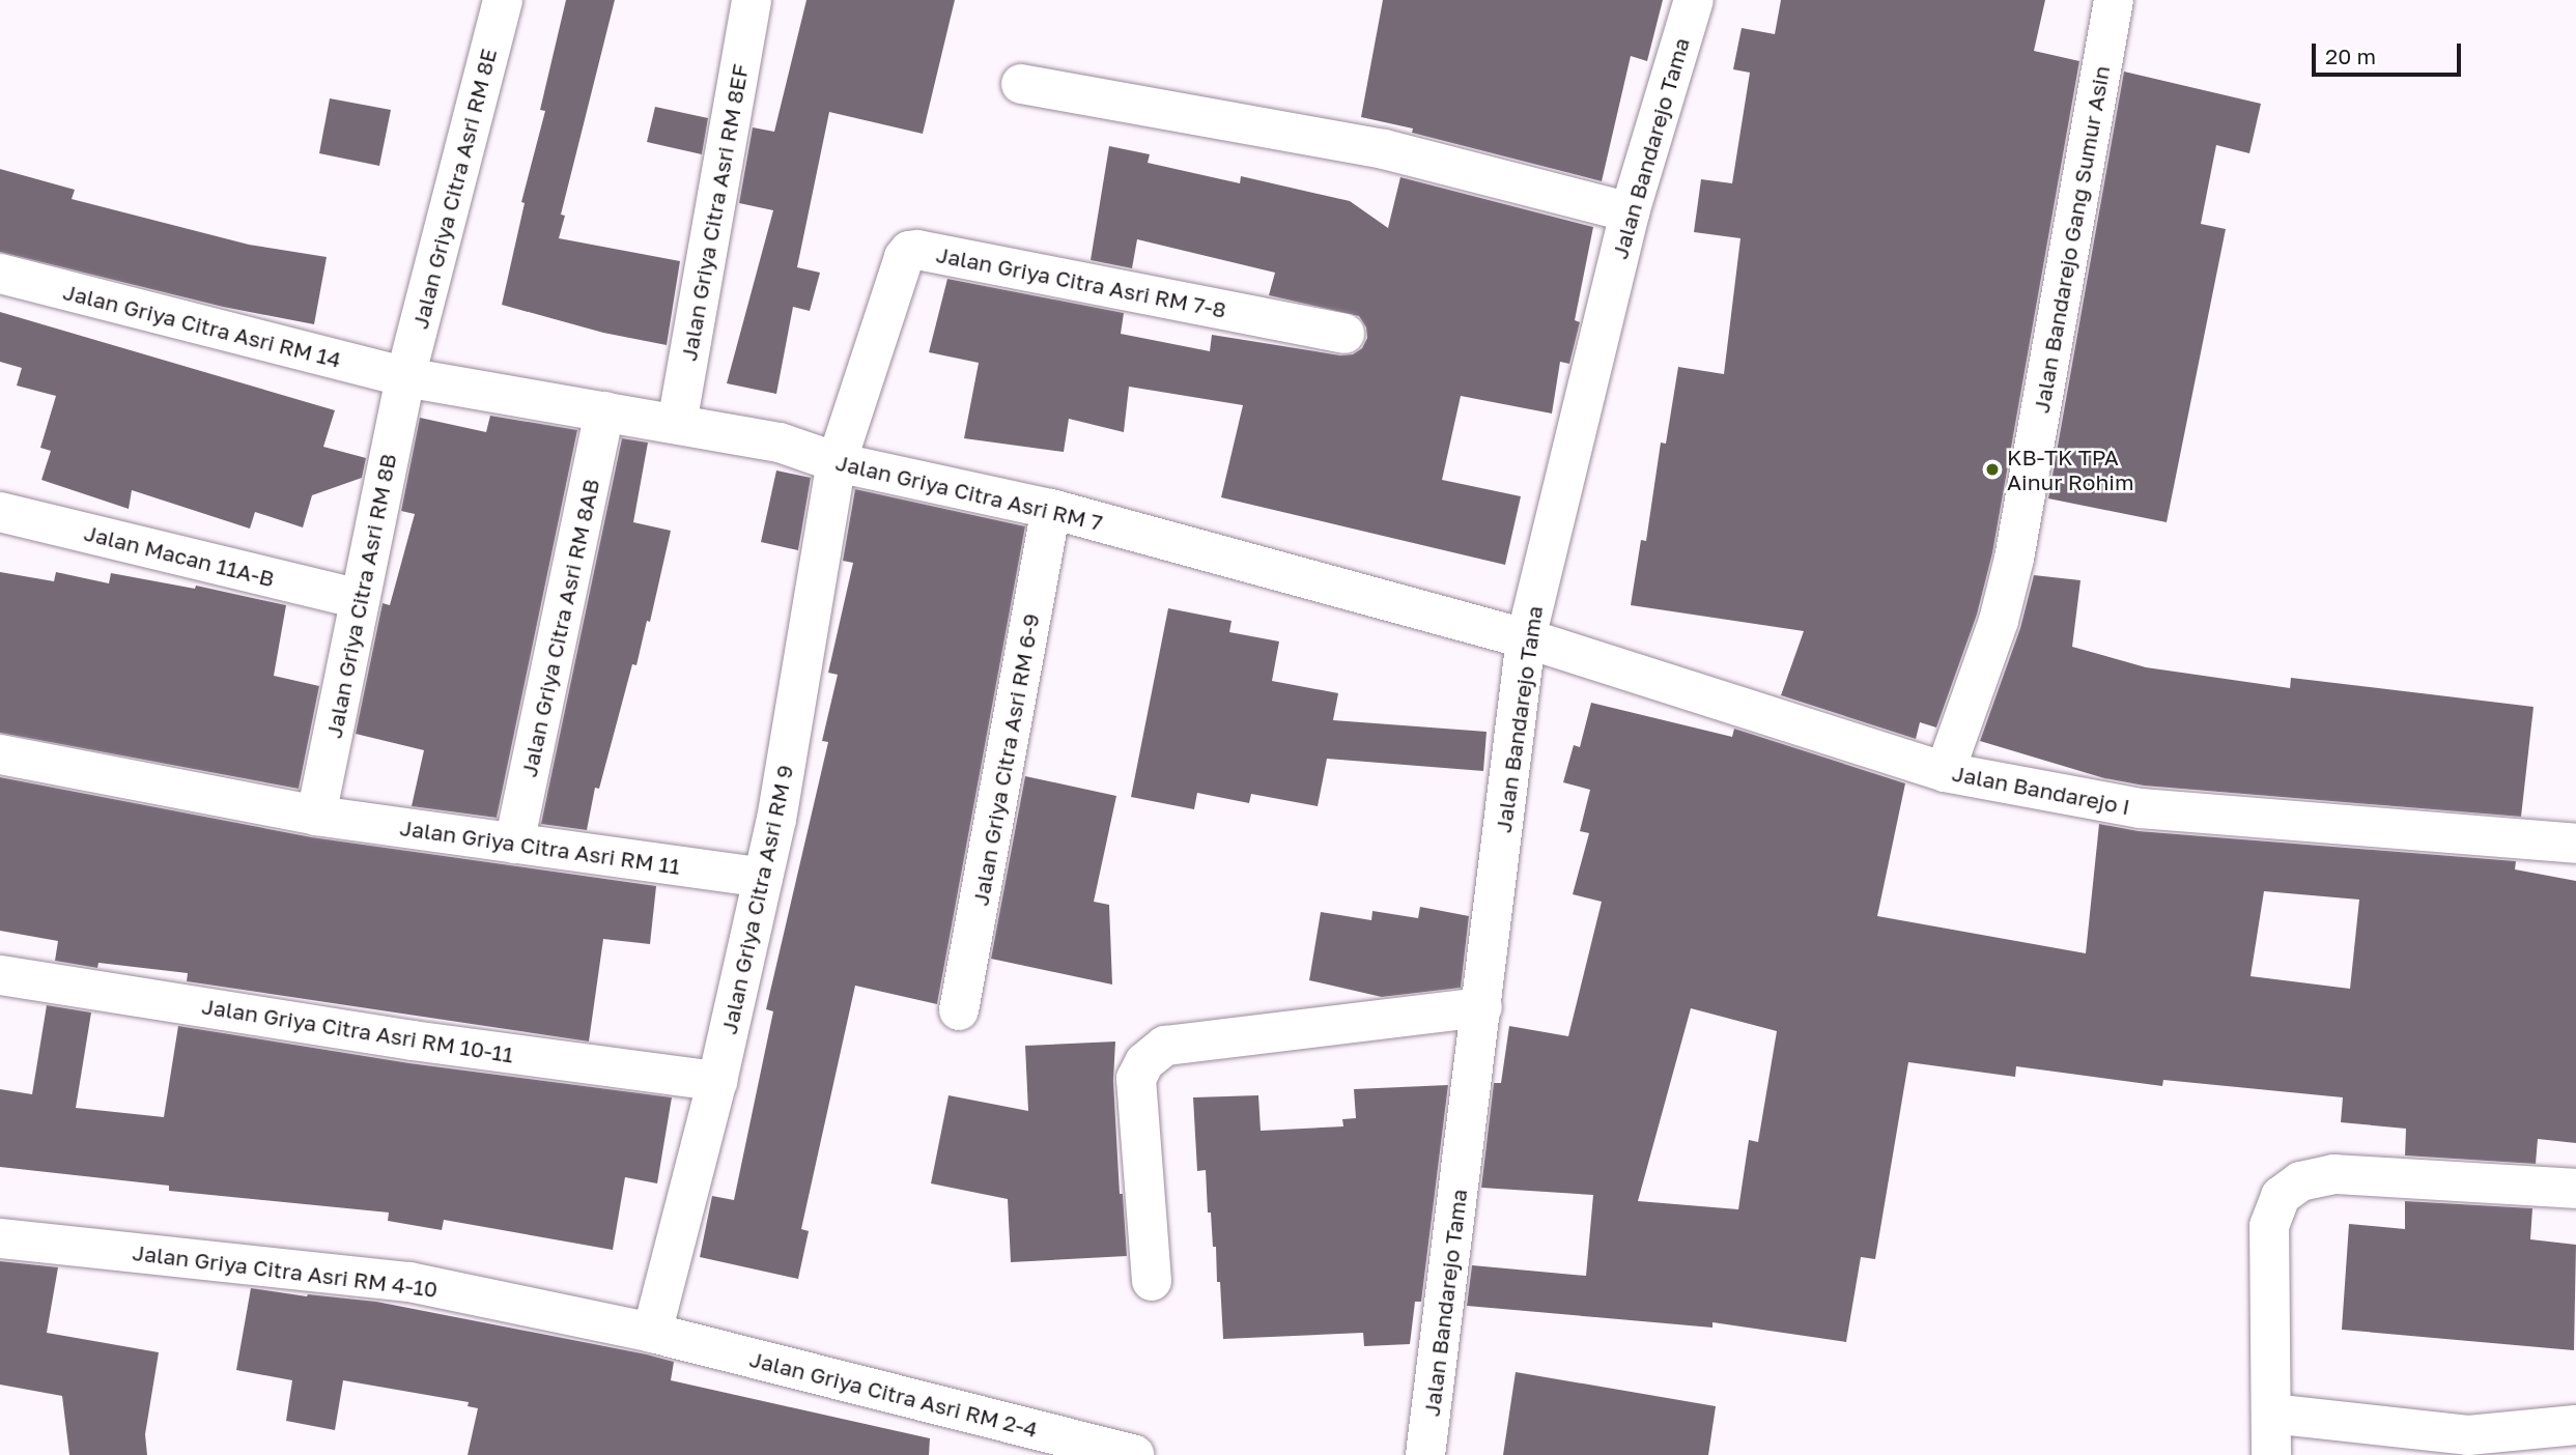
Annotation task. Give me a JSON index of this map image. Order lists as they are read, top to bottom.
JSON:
{
  "streets": {
    "street": [
      "Jalan Bandarejo Tama",
      "Jalan Griya Citra Asri RM 8E",
      "Jalan Griya Citra Asri RM 8EF",
      "Jalan Bandarejo Gang Sumur Asin",
      "Jalan Griya Citra Asri RM 7-8",
      "Jalan Griya Citra Asri RM 14",
      "Jalan Griya Citra Asri RM 7",
      "Jalan Macan 11A-B",
      "Jalan Griya Citra Asri RM 8B",
      "Jalan Griya Citra Asri RM 8AB",
      "Jalan Griya Citra Asri RM 6-9",
      "Jalan Bandarejo I",
      "Jalan Griya Citra Asri RM 11",
      "Jalan Griya Citra Asri RM 9",
      "Jalan Griya Citra Asri RM 10-11",
      "Jalan Griya Citra Asri RM 4-10",
      "Jalan Griya Citra Asri RM 2-4"
    ]
  },
  "crossings": [
    ["Jalan Bandarejo Tama", "Jalan Griya Citra Asri RM 7"],
    ["Jalan Bandarejo Tama", "Jalan Bandarejo I"],
    ["Jalan Griya Citra Asri RM 8E", "Jalan Griya Citra Asri RM 14"],
    ["Jalan Griya Citra Asri RM 8E", "Jalan Griya Citra Asri RM 7"],
    ["Jalan Griya Citra Asri RM 8E", "Jalan Griya Citra Asri RM 8B"],
    ["Jalan Griya Citra Asri RM 8EF", "Jalan Griya Citra Asri RM 7"],
    ["Jalan Bandarejo Gang Sumur Asin", "Jalan Bandarejo I"],
    ["Jalan Griya Citra Asri RM 7-8", "Jalan Griya Citra Asri RM 7"],
    ["Jalan Griya Citra Asri RM 7-8", "Jalan Griya Citra Asri RM 9"],
    ["Jalan Griya Citra Asri RM 14", "Jalan Griya Citra Asri RM 7"],
    ["Jalan Griya Citra Asri RM 14", "Jalan Griya Citra Asri RM 8B"],
    ["Jalan Griya Citra Asri RM 7", "Jalan Griya Citra Asri RM 8B"],
    ["Jalan Griya Citra Asri RM 7", "Jalan Griya Citra Asri RM 8AB"],
    ["Jalan Griya Citra Asri RM 7", "Jalan Griya Citra Asri RM 6-9"],
    ["Jalan Griya Citra Asri RM 7", "Jalan Bandarejo I"],
    ["Jalan Griya Citra Asri RM 7", "Jalan Griya Citra Asri RM 9"],
    ["Jalan Macan 11A-B", "Jalan Griya Citra Asri RM 8B"],
    ["Jalan Griya Citra Asri RM 8B", "Jalan Griya Citra Asri RM 11"],
    ["Jalan Griya Citra Asri RM 8AB", "Jalan Griya Citra Asri RM 11"],
    ["Jalan Griya Citra Asri RM 11", "Jalan Griya Citra Asri RM 9"],
    ["Jalan Griya Citra Asri RM 9", "Jalan Griya Citra Asri RM 10-11"],
    ["Jalan Griya Citra Asri RM 9", "Jalan Griya Citra Asri RM 4-10"],
    ["Jalan Griya Citra Asri RM 9", "Jalan Griya Citra Asri RM 2-4"],
    ["Jalan Griya Citra Asri RM 4-10", "Jalan Griya Citra Asri RM 2-4"]
  ],
  "places": ["KB-TK TPA Ainur Rohim"],
  "scale_bar": "20 m"
}
